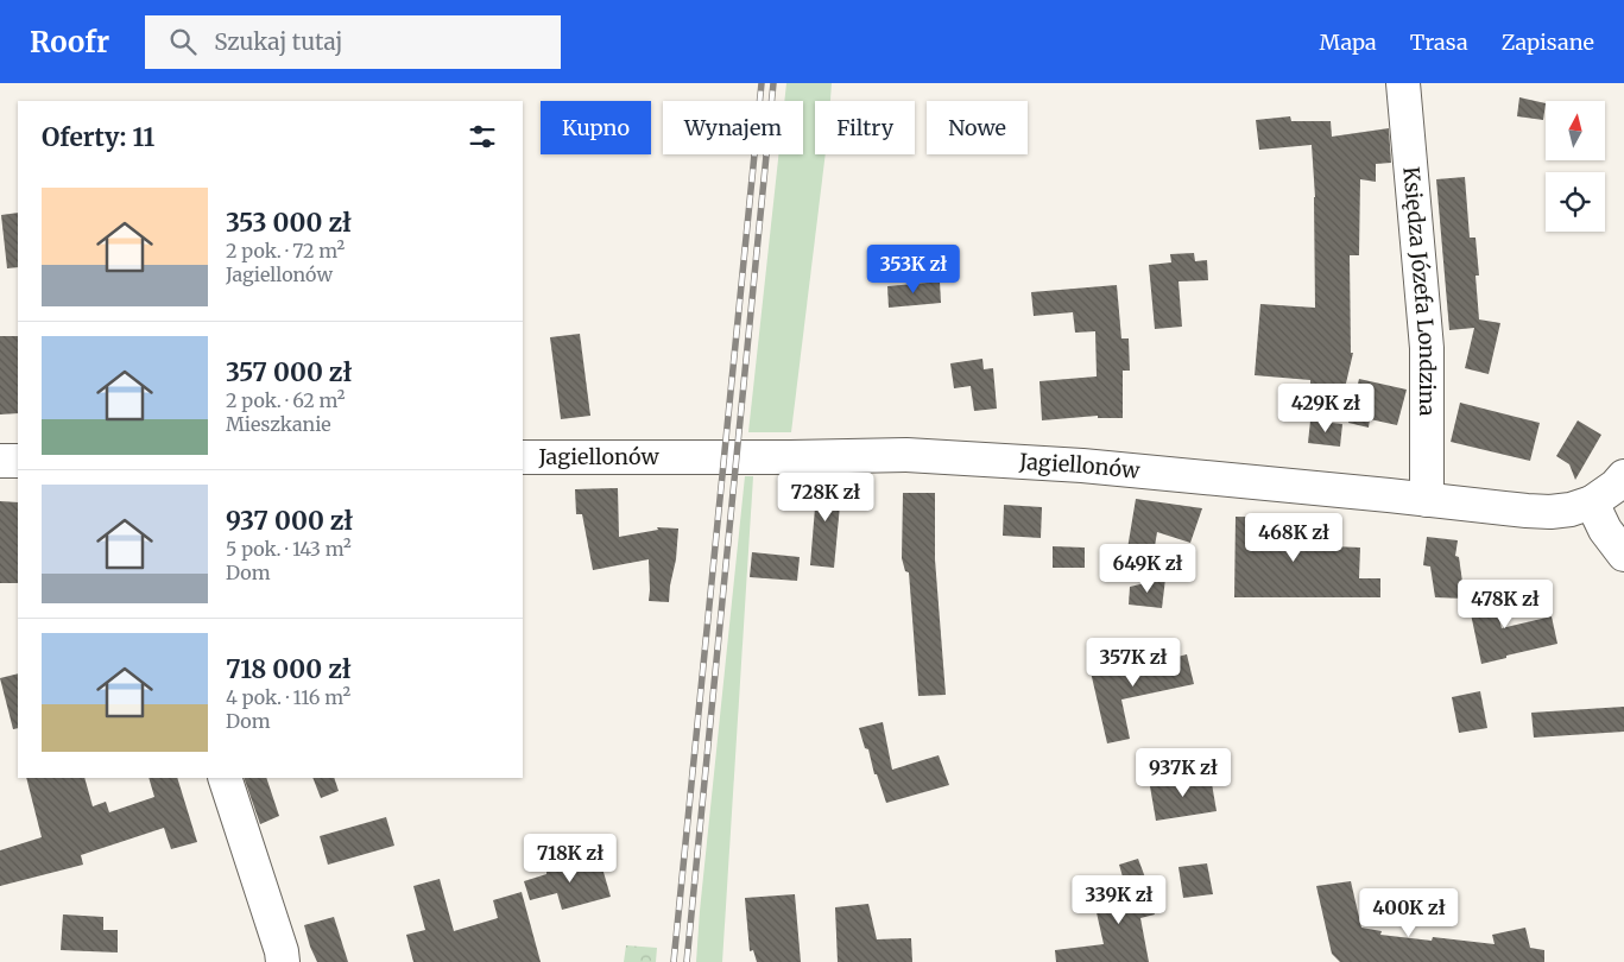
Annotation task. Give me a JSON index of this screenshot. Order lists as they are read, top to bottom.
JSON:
{
  "streets": {
    "street": ["Księdza Józefa Londzina", "Jagiellonów"]
  },
  "crossings": [
    ["Księdza Józefa Londzina", "Jagiellonów"]
  ],
  "north": "top",
  "page": {
    "header": "Roofr",
    "search": "Szukaj tutaj",
    "nav": ["Mapa", "Trasa", "Zapisane"],
    "chip": [
      "Kupno",
      "Wynajem",
      "Filtry",
      "Nowe"
    ],
    "heading": "Oferty: 11",
    "list": [
      {
        "name": "353 000 zł",
        "note": "2 pok. · 72 m² · Jagiellonów"
      },
      {
        "name": "357 000 zł",
        "note": "2 pok. · 62 m² · Mieszkanie"
      },
      {
        "name": "937 000 zł",
        "note": "5 pok. · 143 m² · Dom"
      },
      {
        "name": "718 000 zł",
        "note": "4 pok. · 116 m² · Dom"
      }
    ],
    "price": [
      "353K zł",
      "429K zł",
      "728K zł",
      "468K zł",
      "649K zł",
      "478K zł",
      "357K zł",
      "937K zł",
      "718K zł",
      "339K zł",
      "400K zł"
    ]
  }
}
